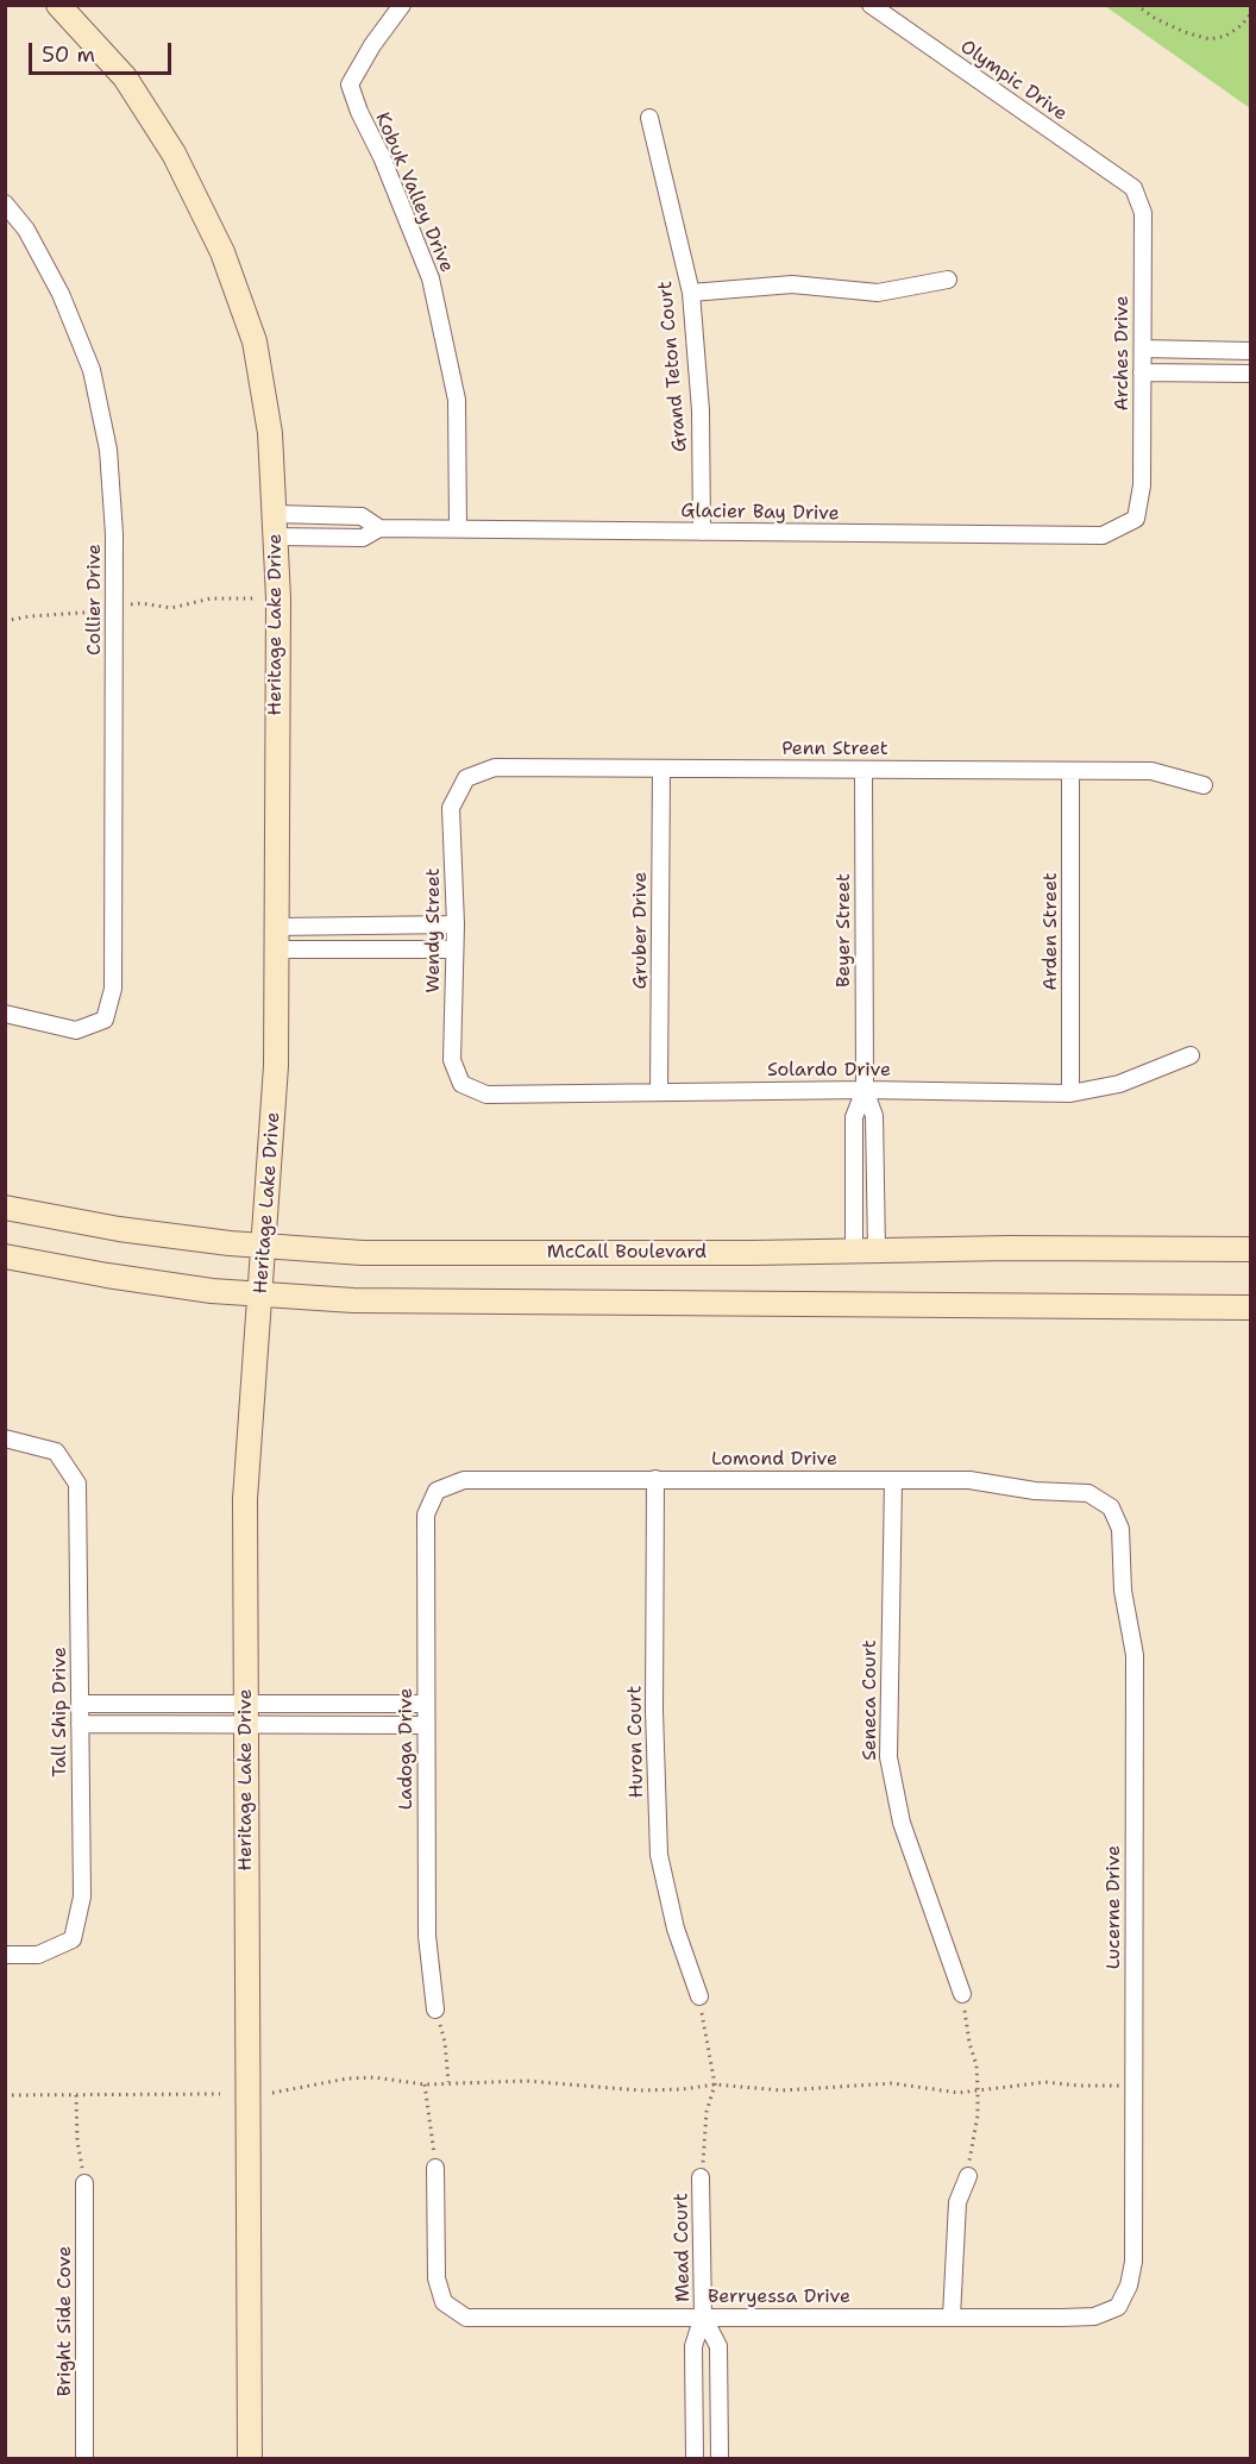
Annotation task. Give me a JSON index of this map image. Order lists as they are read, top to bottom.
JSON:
{
  "streets": {
    "main road": ["Heritage Lake Drive", "McCall Boulevard"],
    "street": [
      "Olympic Drive",
      "Kobuk Valley Drive",
      "Arches Drive",
      "Grand Teton Court",
      "Glacier Bay Drive",
      "Collier Drive",
      "Penn Street",
      "Wendy Street",
      "Gruber Drive",
      "Beyer Street",
      "Arden Street",
      "Solardo Drive",
      "Lomond Drive",
      "Seneca Court",
      "Tall Ship Drive",
      "Huron Court",
      "Ladoga Drive",
      "Lucerne Drive",
      "Mead Court",
      "Berryessa Drive",
      "Bright Side Cove"
    ]
  },
  "crossings": [
    ["Olympic Drive", "Arches Drive"],
    ["Kobuk Valley Drive", "Glacier Bay Drive"],
    ["Arches Drive", "Glacier Bay Drive"],
    ["Grand Teton Court", "Glacier Bay Drive"],
    ["Glacier Bay Drive", "Heritage Lake Drive"],
    ["Heritage Lake Drive", "McCall Boulevard"],
    ["Penn Street", "Wendy Street"],
    ["Penn Street", "Gruber Drive"],
    ["Penn Street", "Beyer Street"],
    ["Penn Street", "Arden Street"],
    ["Wendy Street", "Solardo Drive"],
    ["Gruber Drive", "Solardo Drive"],
    ["Beyer Street", "Solardo Drive"],
    ["Beyer Street", "McCall Boulevard"],
    ["Arden Street", "Solardo Drive"],
    ["Lomond Drive", "Seneca Court"],
    ["Lomond Drive", "Huron Court"],
    ["Lomond Drive", "Ladoga Drive"],
    ["Lomond Drive", "Lucerne Drive"],
    ["Lucerne Drive", "Berryessa Drive"],
    ["Mead Court", "Berryessa Drive"]
  ],
  "scale_bar": "50 m"
}
